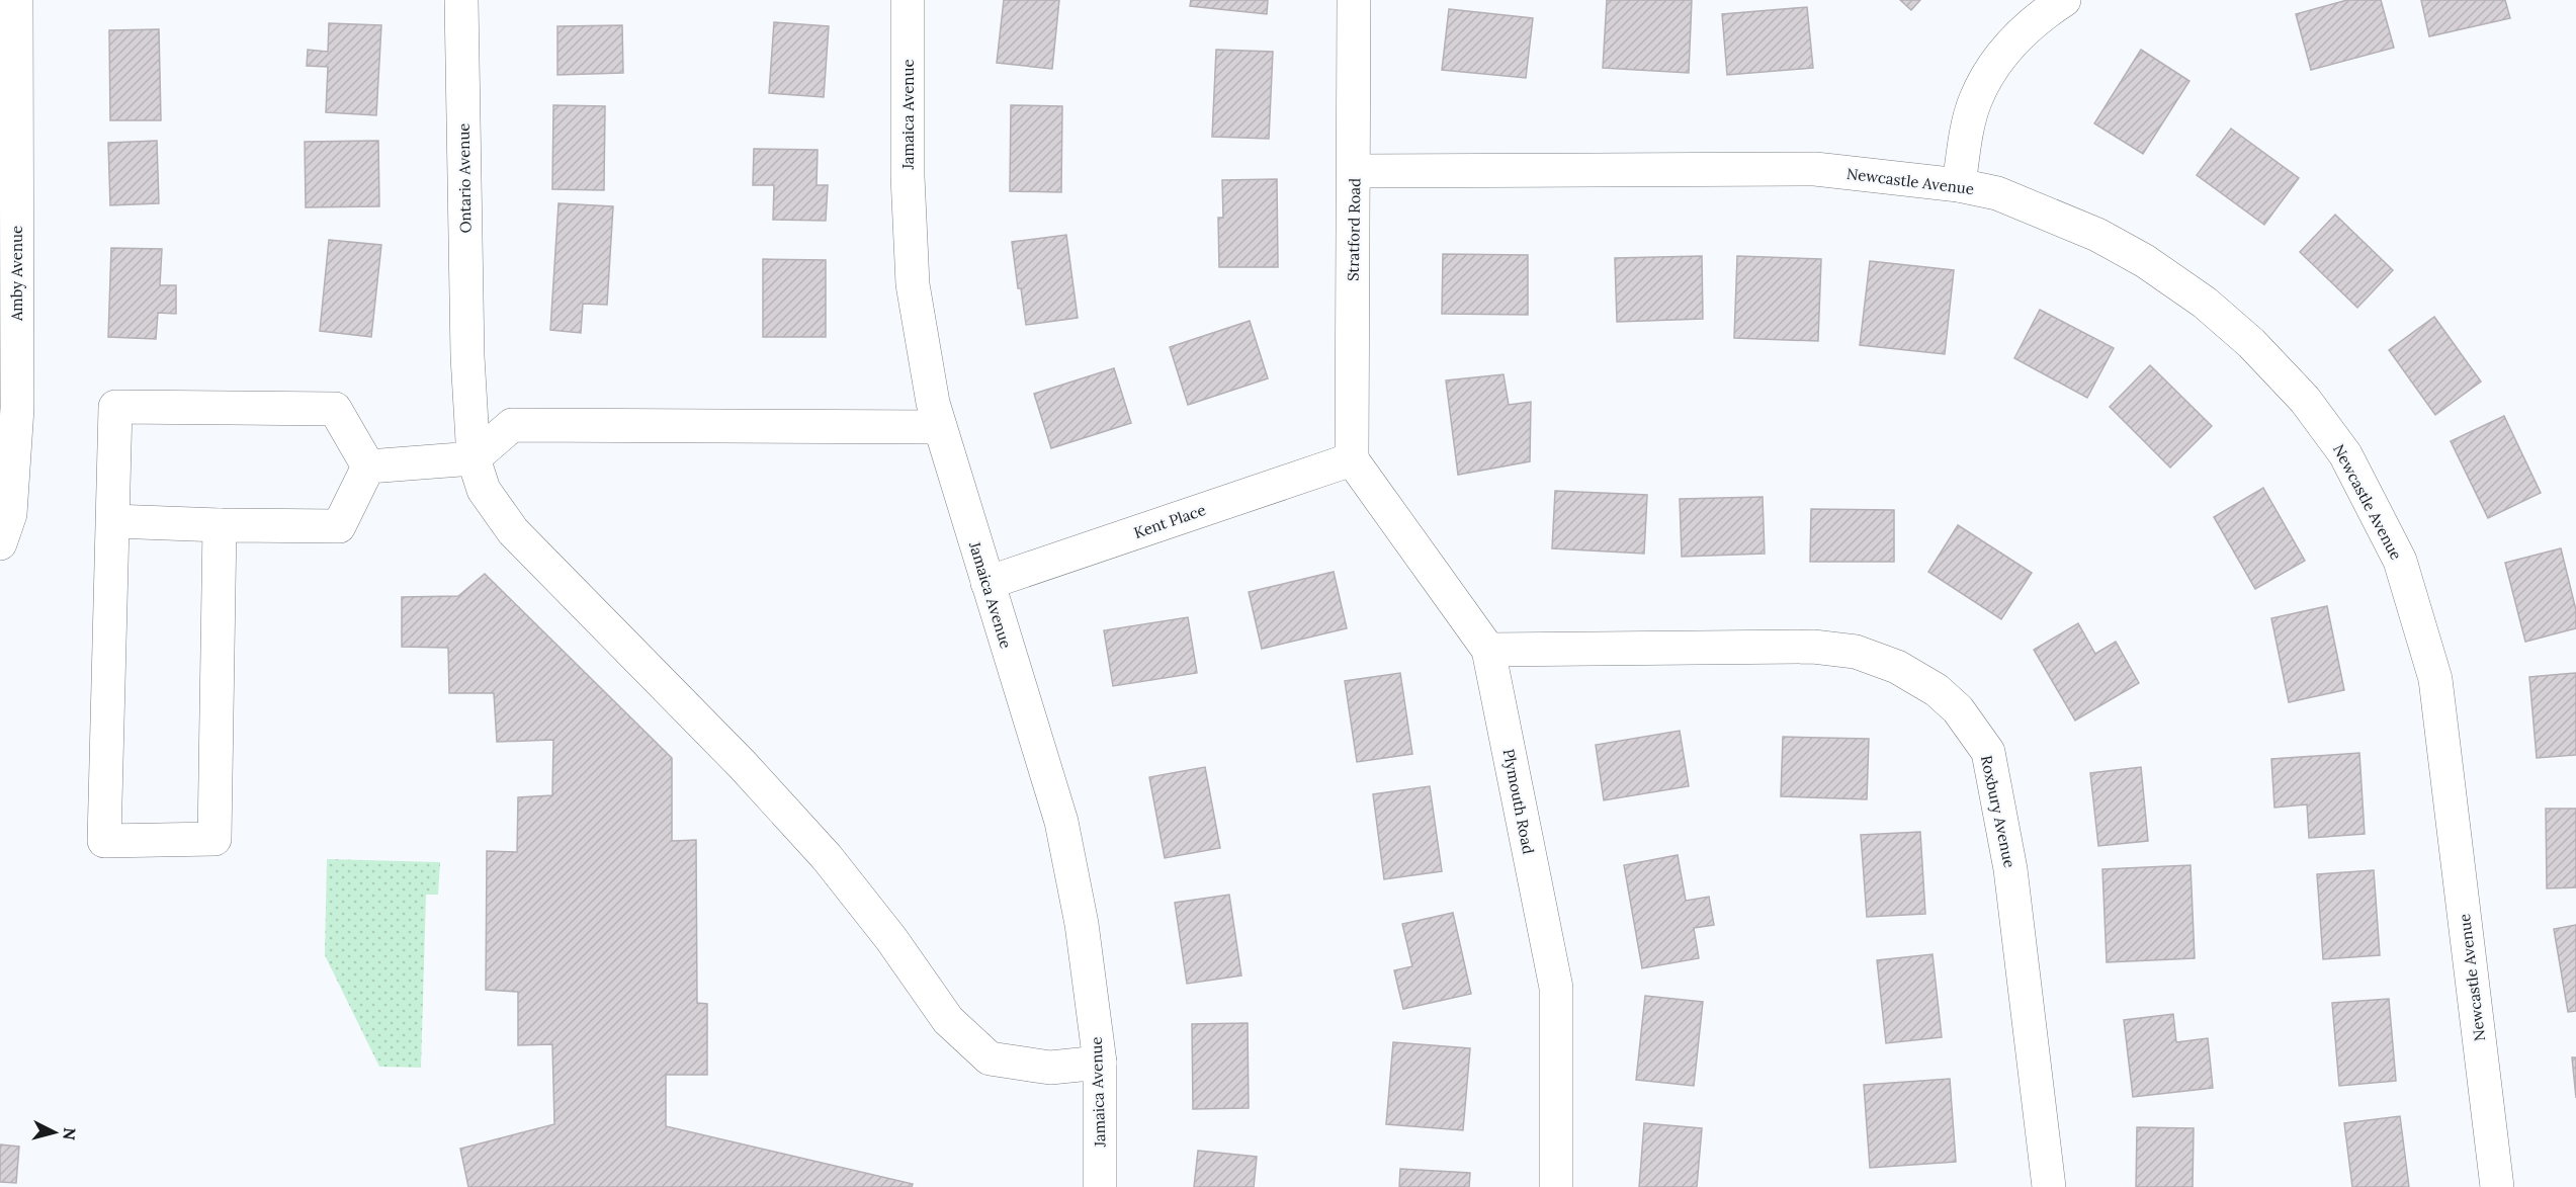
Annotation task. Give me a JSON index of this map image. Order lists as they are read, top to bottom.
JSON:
{
  "streets": {
    "street": [
      "Jamaica Avenue",
      "Ontario Avenue",
      "Newcastle Avenue",
      "Stratford Road",
      "Amby Avenue",
      "Kent Place",
      "Plymouth Road",
      "Roxbury Avenue"
    ]
  },
  "crossings": [
    ["Jamaica Avenue", "Ontario Avenue"],
    ["Jamaica Avenue", "Kent Place"],
    ["Newcastle Avenue", "Stratford Road"],
    ["Stratford Road", "Kent Place"],
    ["Stratford Road", "Plymouth Road"],
    ["Kent Place", "Plymouth Road"],
    ["Plymouth Road", "Roxbury Avenue"]
  ],
  "north": "right"
}
